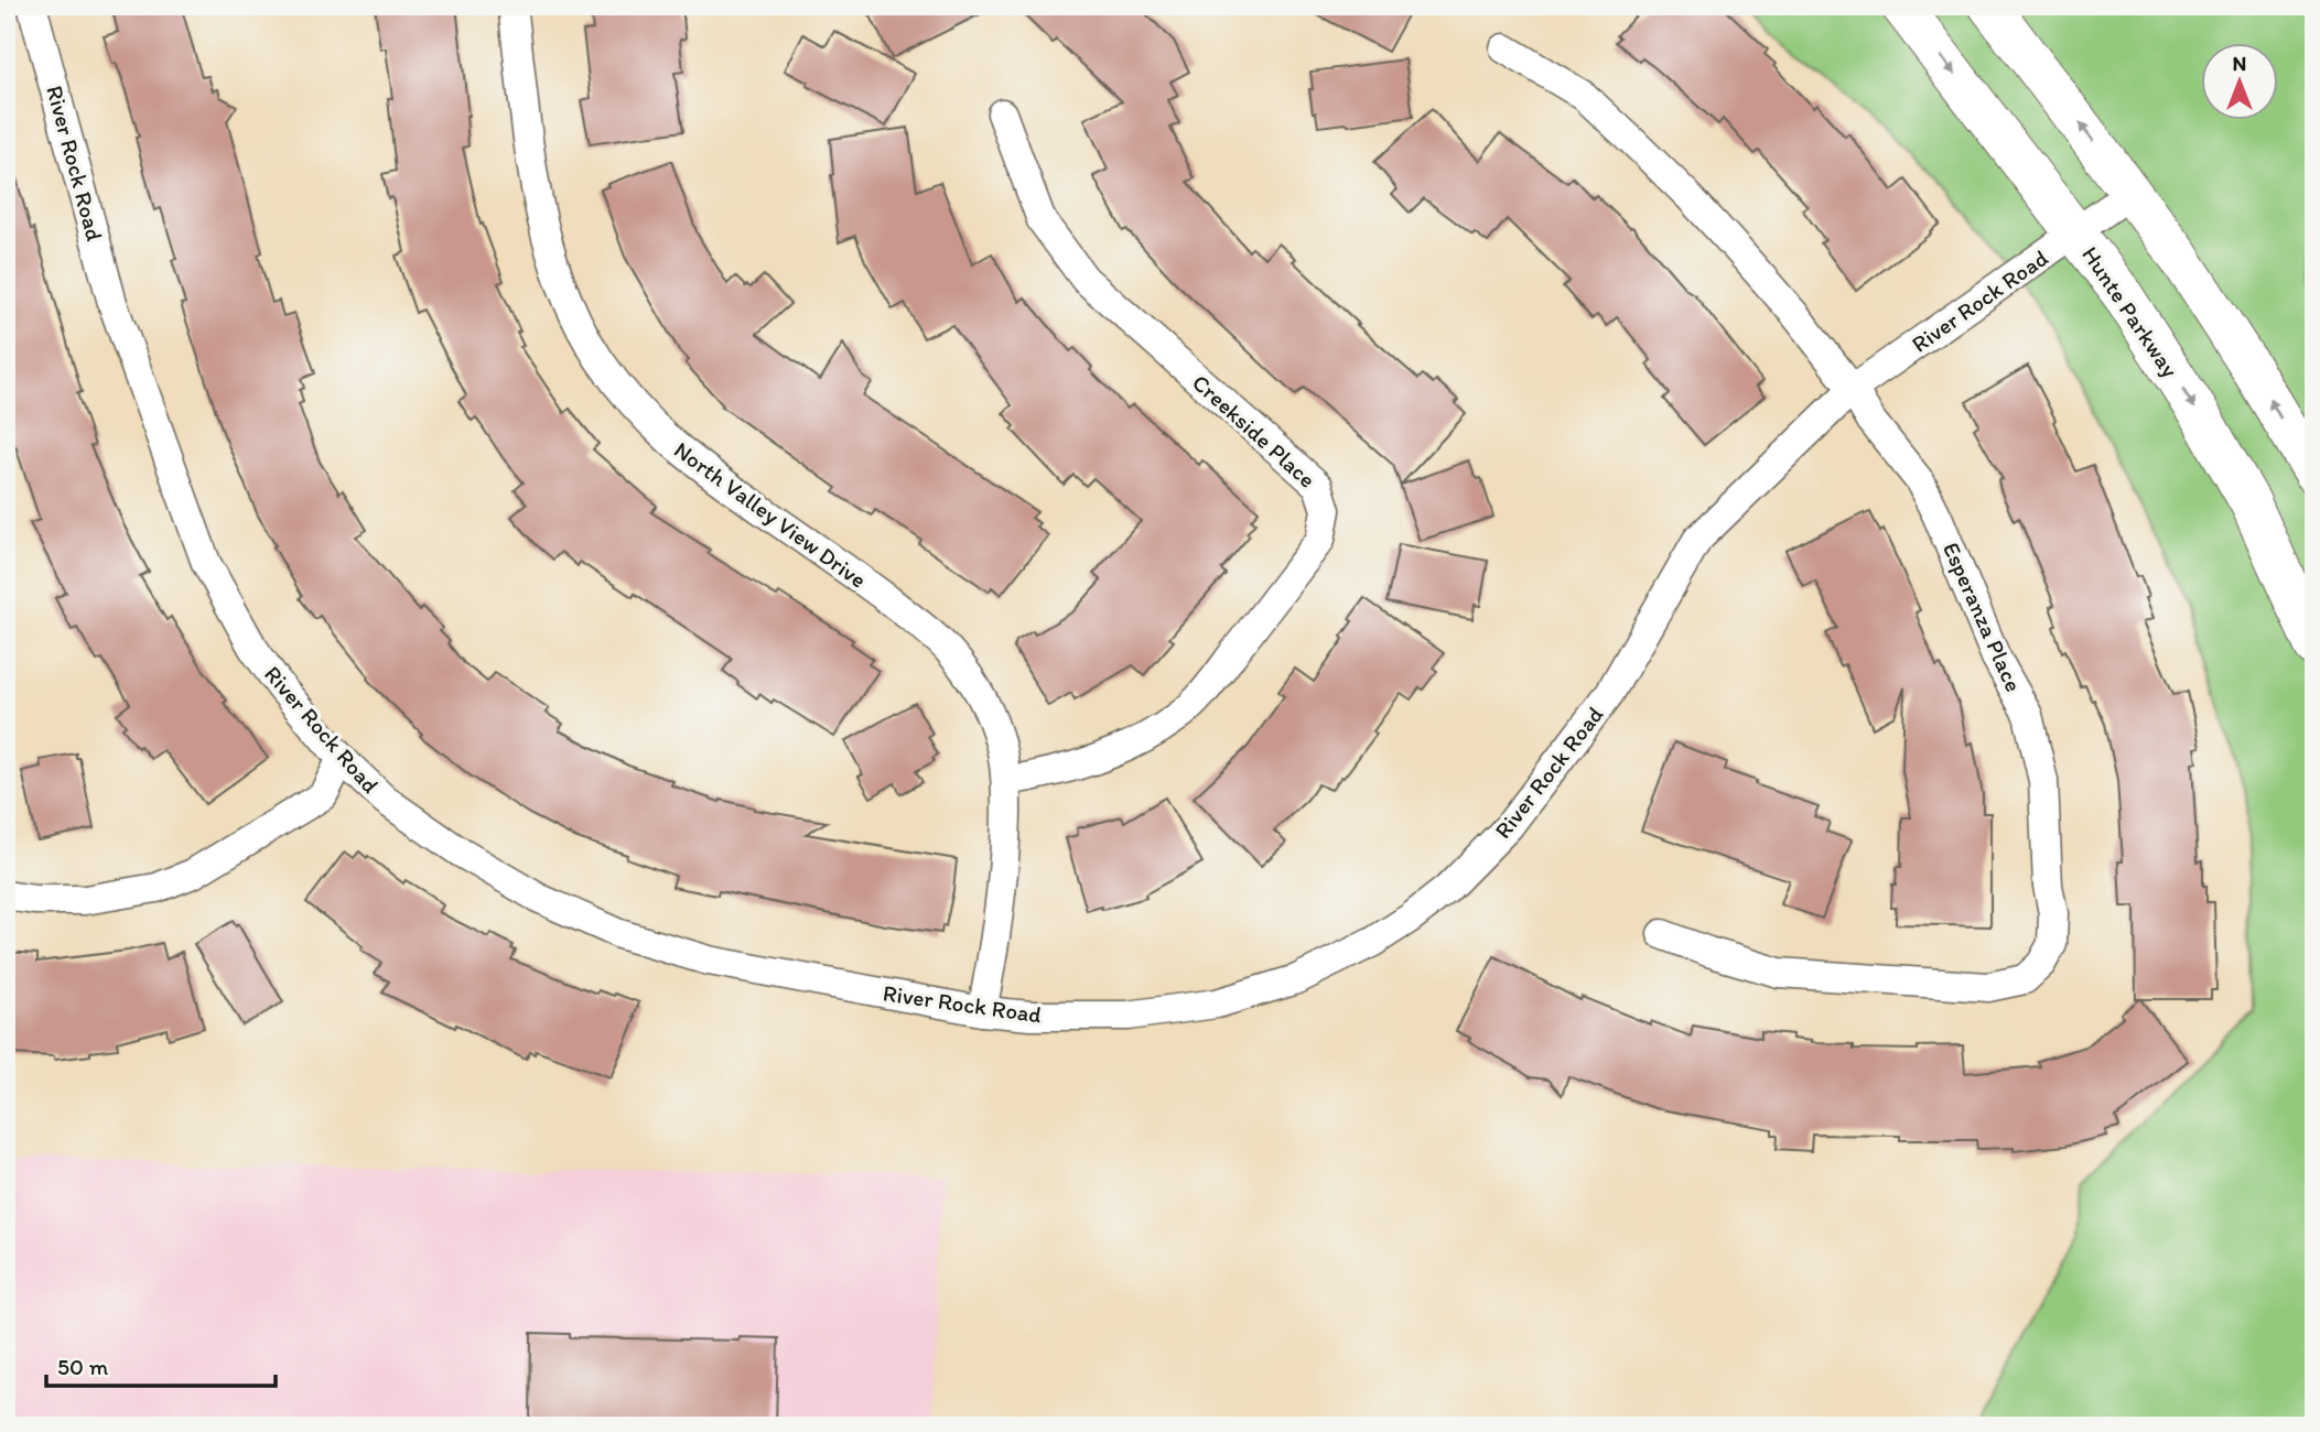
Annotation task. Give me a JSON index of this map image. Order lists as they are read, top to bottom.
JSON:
{
  "streets": {
    "main road": ["Hunte Parkway"],
    "street": [
      "River Rock Road",
      "Creekside Place",
      "North Valley View Drive",
      "Esperanza Place"
    ]
  },
  "crossings": [
    ["River Rock Road", "Hunte Parkway"],
    ["River Rock Road", "North Valley View Drive"],
    ["River Rock Road", "Esperanza Place"],
    ["Creekside Place", "North Valley View Drive"]
  ],
  "scale_bar": "50 m",
  "north": "top"
}
